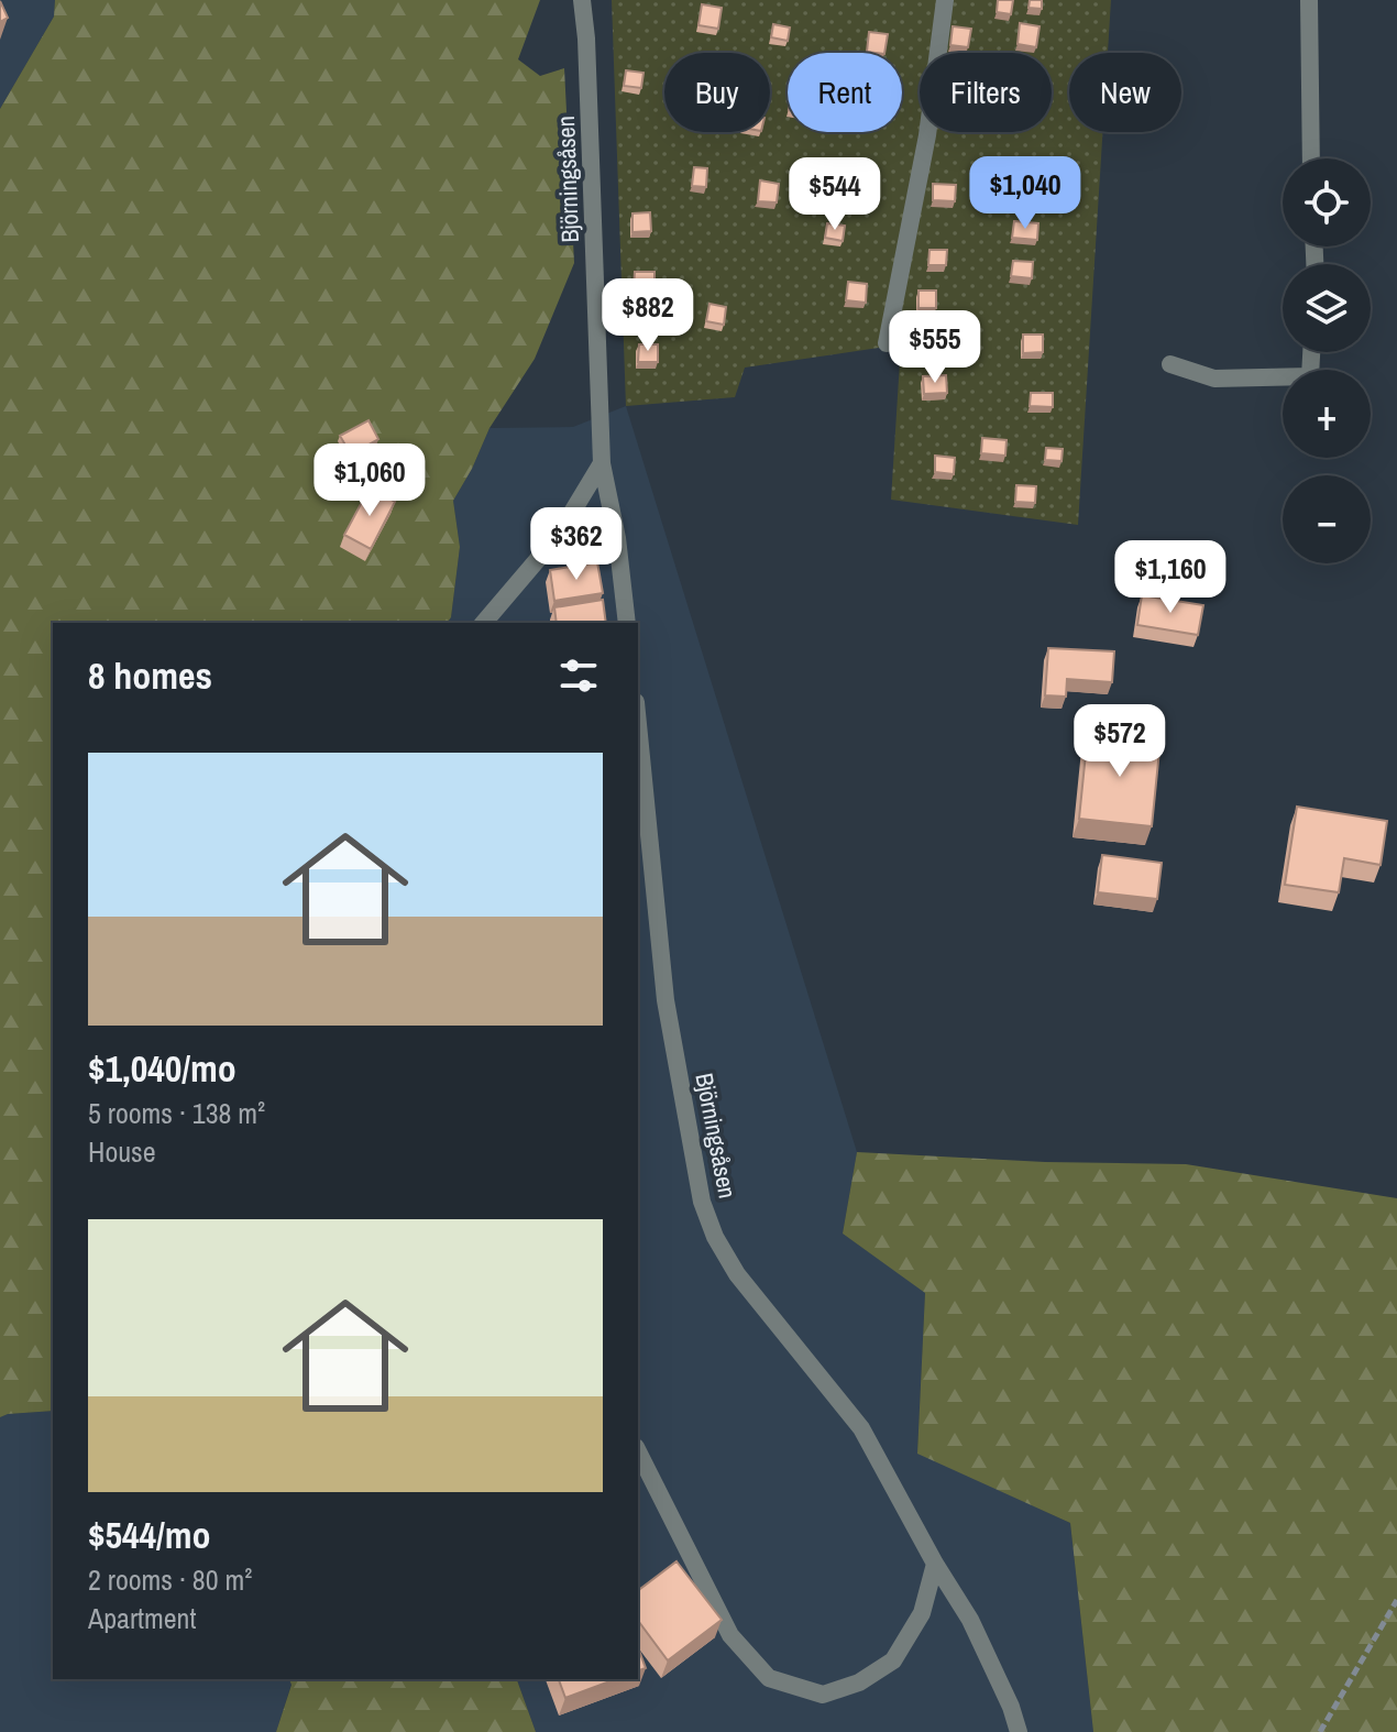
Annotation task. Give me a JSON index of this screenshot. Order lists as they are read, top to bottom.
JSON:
{
  "streets": {
    "lane": ["Björningsåsen"]
  },
  "page": {
    "chip": [
      "Buy",
      "Rent",
      "Filters",
      "New"
    ],
    "price": [
      "$1,040",
      "$544",
      "$882",
      "$555",
      "$1,060",
      "$362",
      "$1,160",
      "$572"
    ],
    "map_buttons": ["+", "−"],
    "heading": "8 homes",
    "list": [
      {
        "name": "$1,040/mo",
        "note": "5 rooms · 138 m² · House"
      },
      {
        "name": "$544/mo",
        "note": "2 rooms · 80 m² · Apartment"
      }
    ]
  }
}
